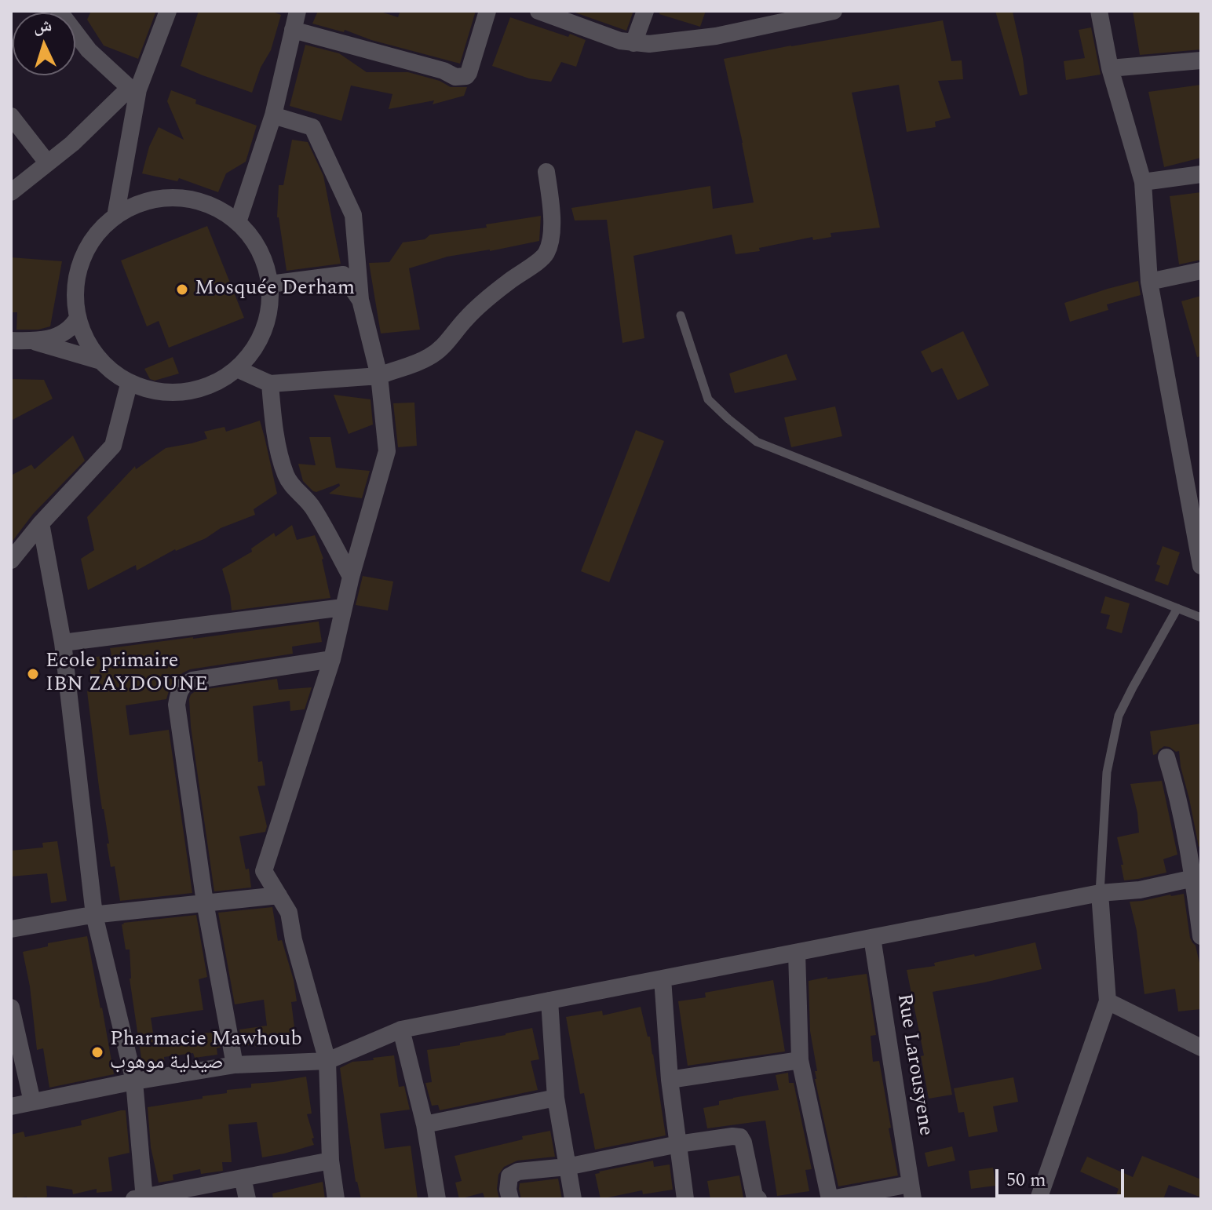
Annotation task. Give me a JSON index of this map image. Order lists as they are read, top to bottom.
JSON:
{
  "streets": {
    "street": ["Rue Larousyene"]
  },
  "places": ["Mosquée Derham", "Ecole primaire IBN ZAYDOUNE", "Pharmacie Mawhoub صيدلية موهوب"],
  "scale_bar": "50 m",
  "north": "top"
}
